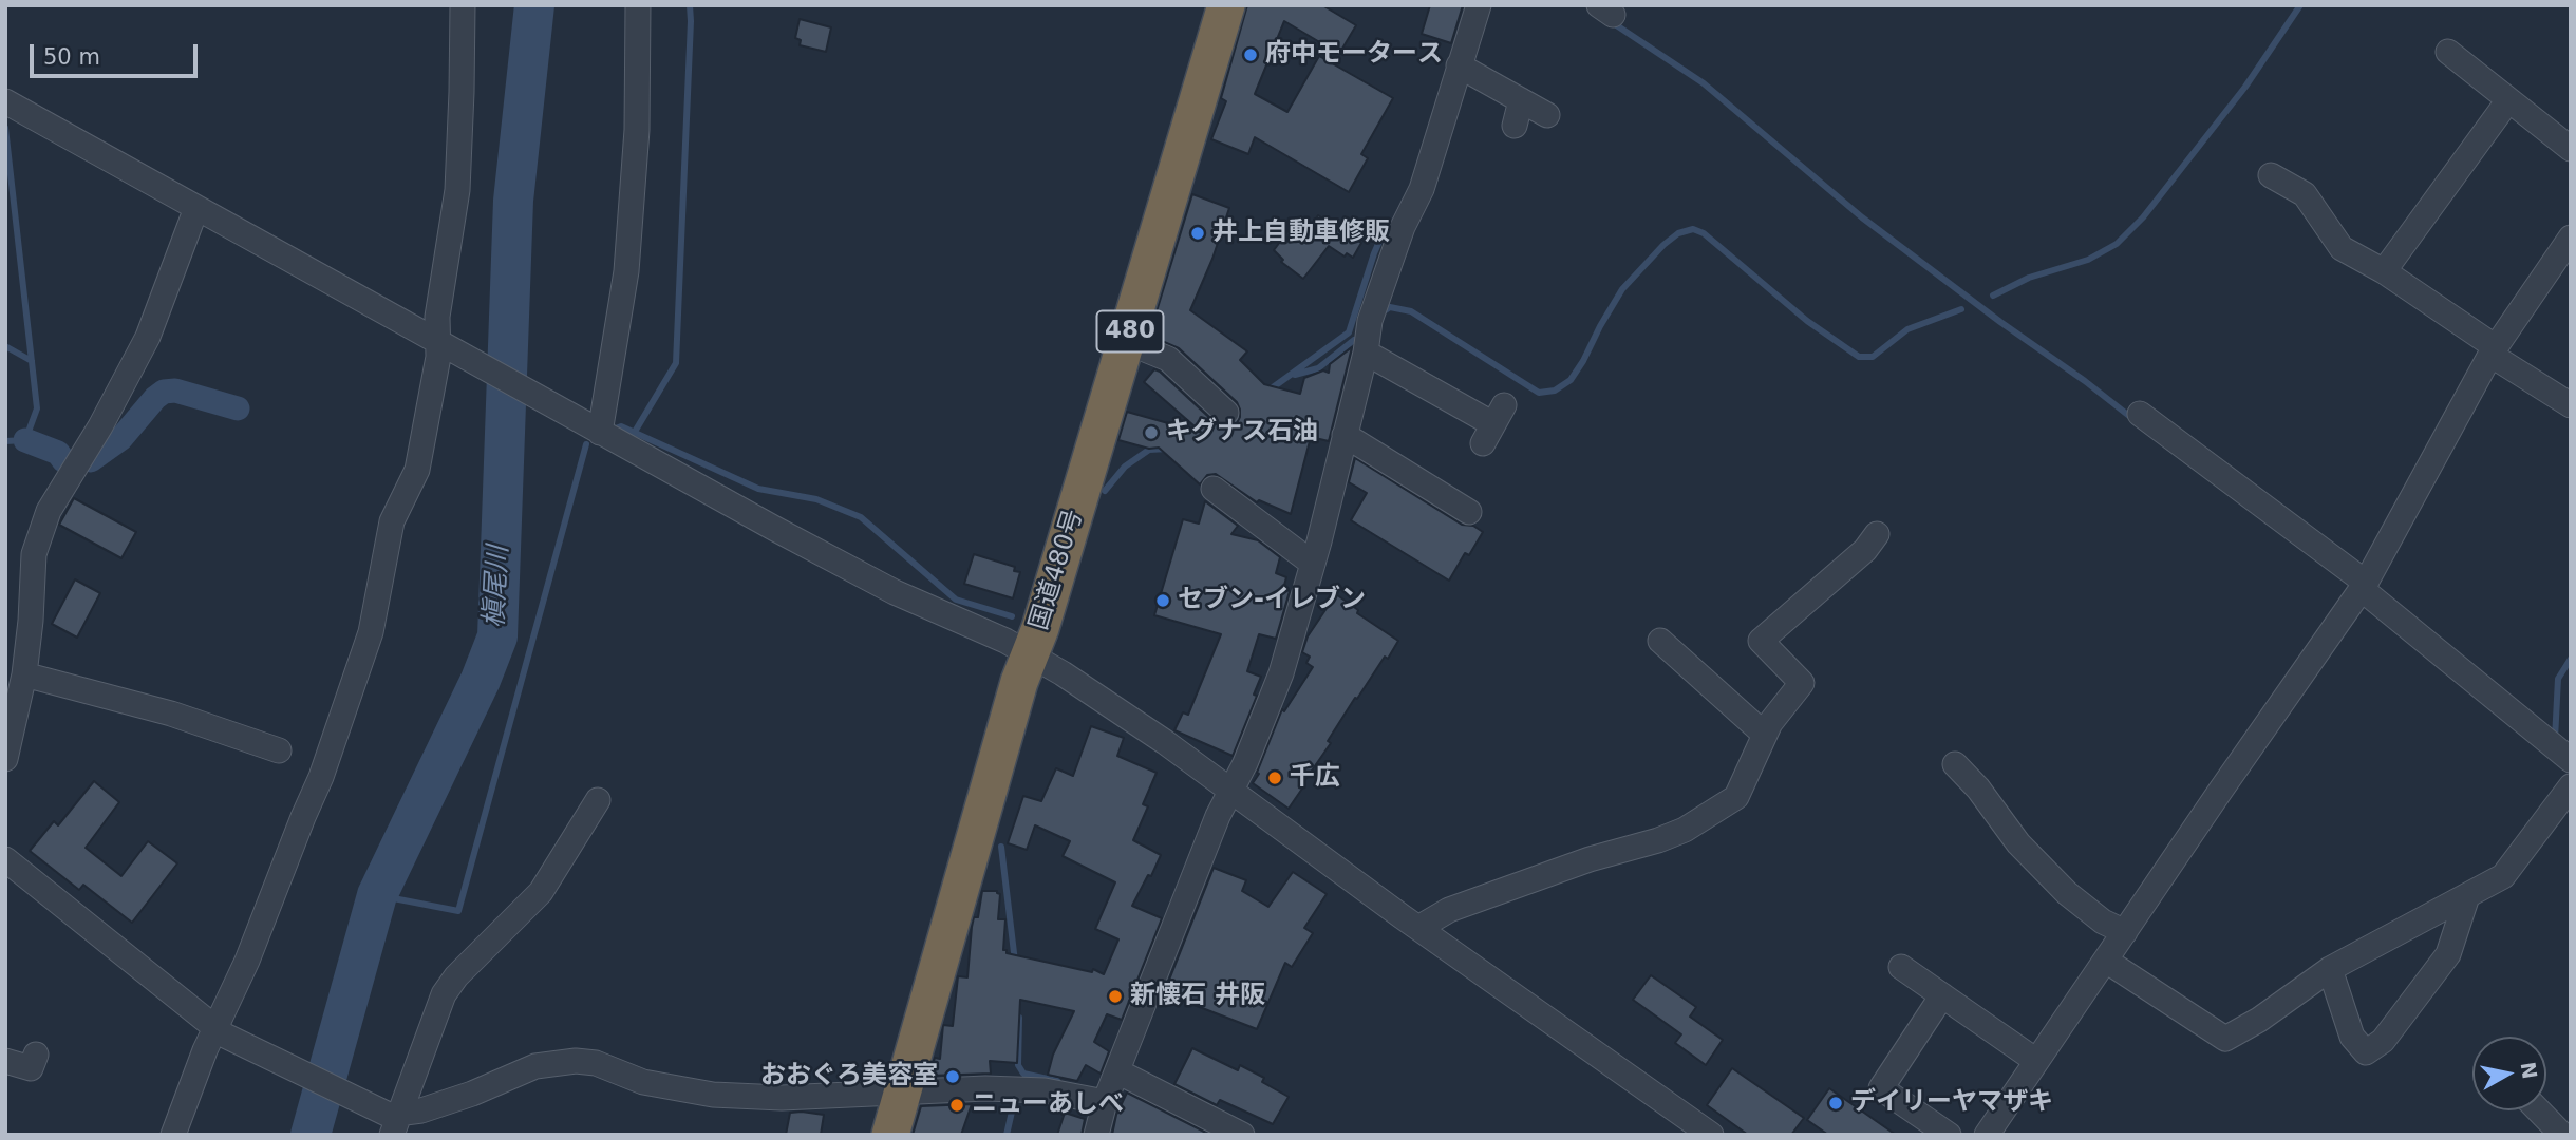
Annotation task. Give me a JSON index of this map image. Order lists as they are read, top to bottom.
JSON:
{
  "streets": {
    "highway": ["480", "国道480号"]
  },
  "water": ["槇尾川"],
  "places": [
    "府中モータース",
    "井上自動車修販",
    "キグナス石油",
    "セブン-イレブン",
    "千広",
    "新懐石 井阪",
    "おおぐろ美容室",
    "デイリーヤマザキ",
    "ニューあしべ"
  ],
  "scale_bar": "50 m",
  "north": "right"
}
